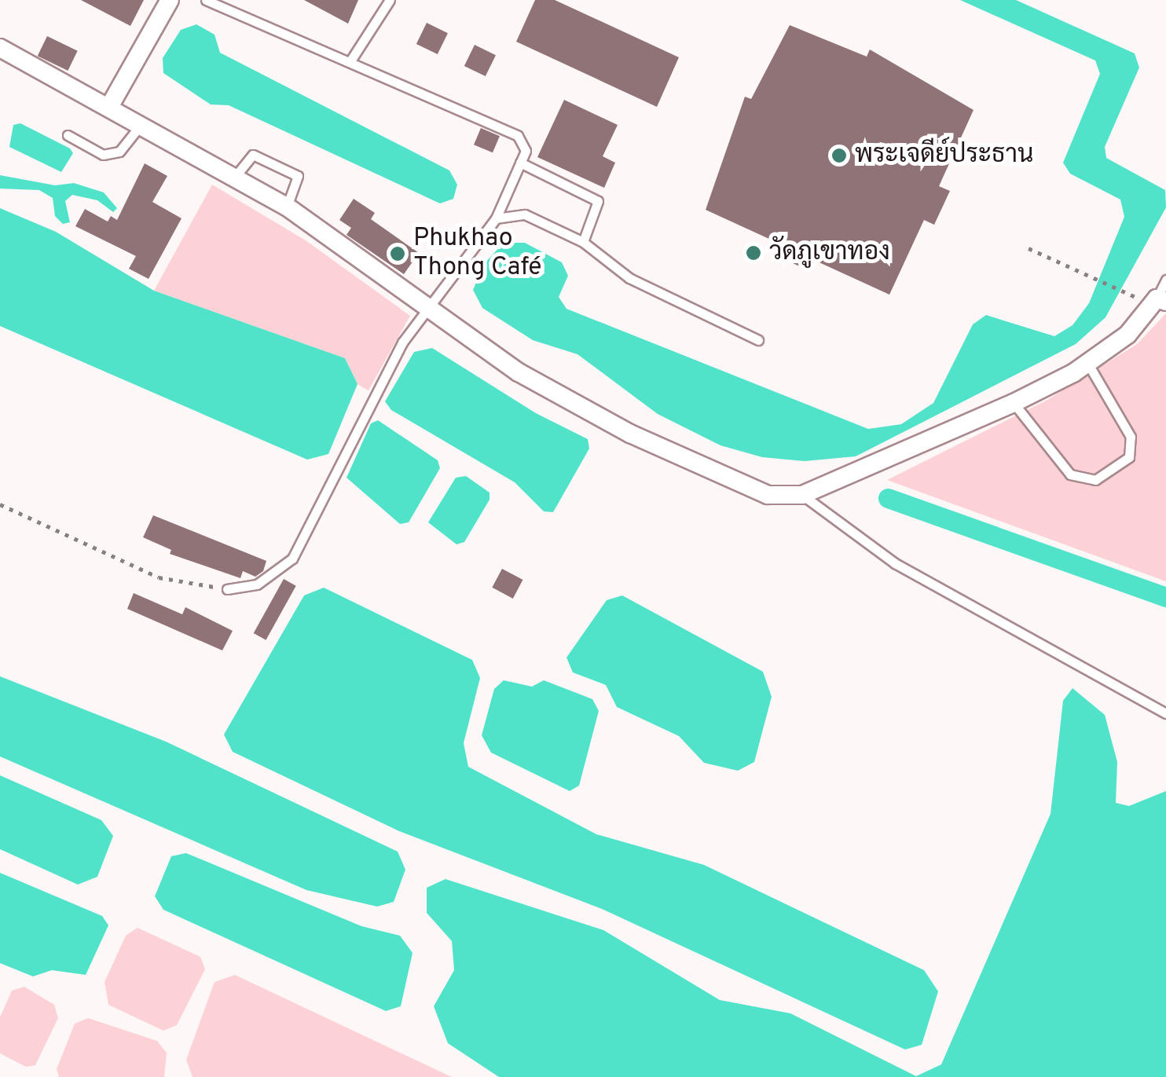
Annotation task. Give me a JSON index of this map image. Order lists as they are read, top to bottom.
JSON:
{
  "places": ["พระเจดีย์ประธาน", "วัดภูเขาทอง", "Phukhao Thong Café"]
}
